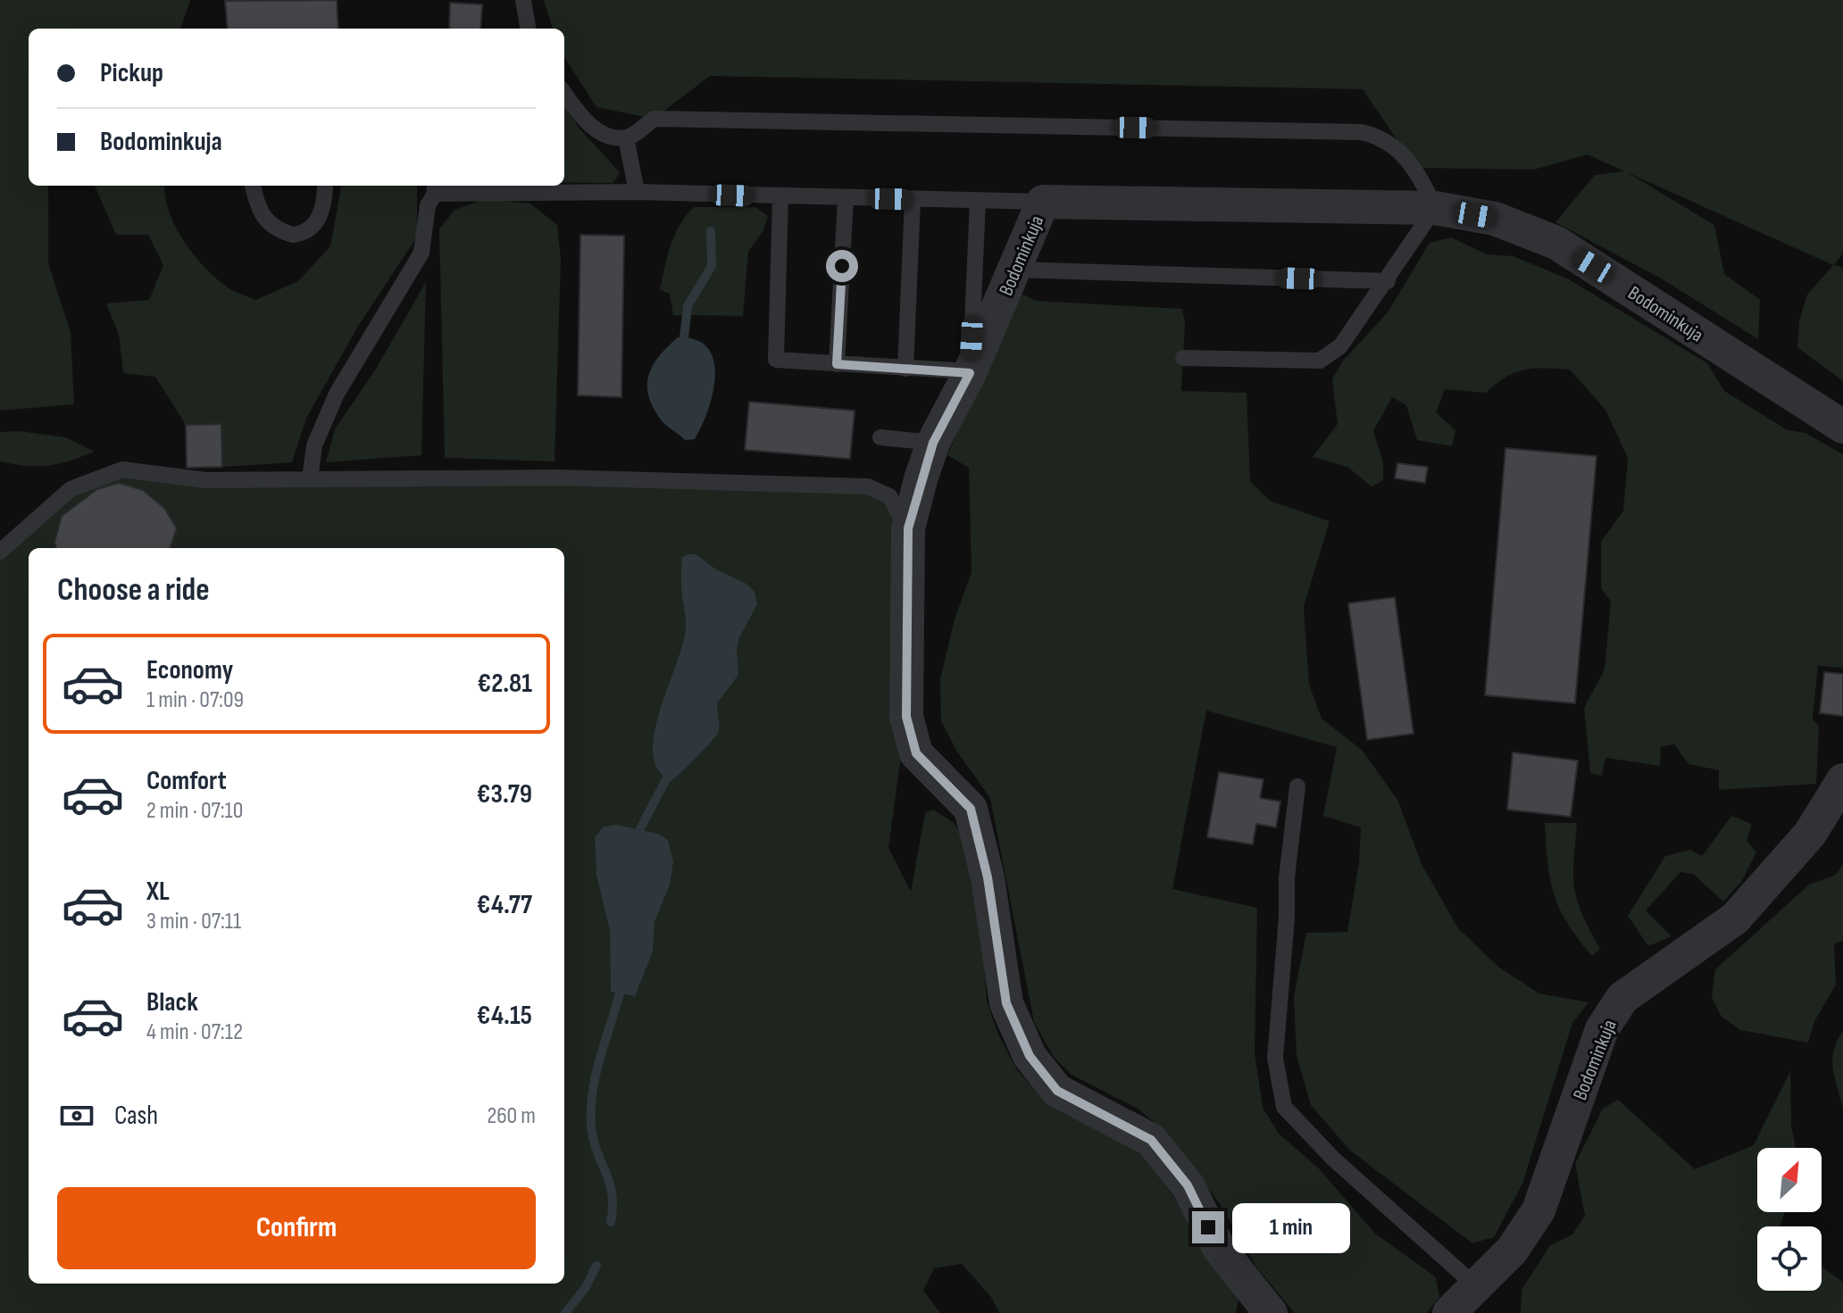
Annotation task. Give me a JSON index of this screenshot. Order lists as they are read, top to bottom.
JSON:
{
  "streets": {
    "street": ["Bodominkuja"]
  },
  "north": "top right",
  "page": {
    "banner": ["Pickup", "Bodominkuja"],
    "heading": "Choose a ride",
    "list": [
      {
        "name": "Economy",
        "note": "1 min · 07:09",
        "value": "€2.81"
      },
      {
        "name": "Comfort",
        "note": "2 min · 07:10",
        "value": "€3.79"
      },
      {
        "name": "XL",
        "note": "3 min · 07:11",
        "value": "€4.77"
      },
      {
        "name": "Black",
        "note": "4 min · 07:12",
        "value": "€4.15"
      }
    ],
    "pay": ["Cash", "260 m"],
    "buttons": "Confirm",
    "bubble": "1 min"
  }
}
